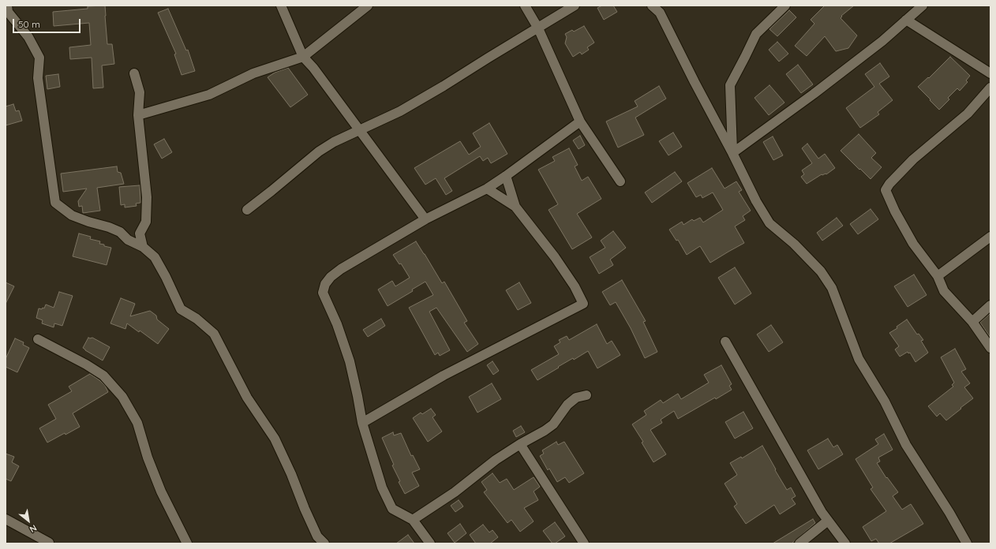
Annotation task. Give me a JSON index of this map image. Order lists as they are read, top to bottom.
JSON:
{
  "scale_bar": "50 m",
  "north": "bottom right"
}
